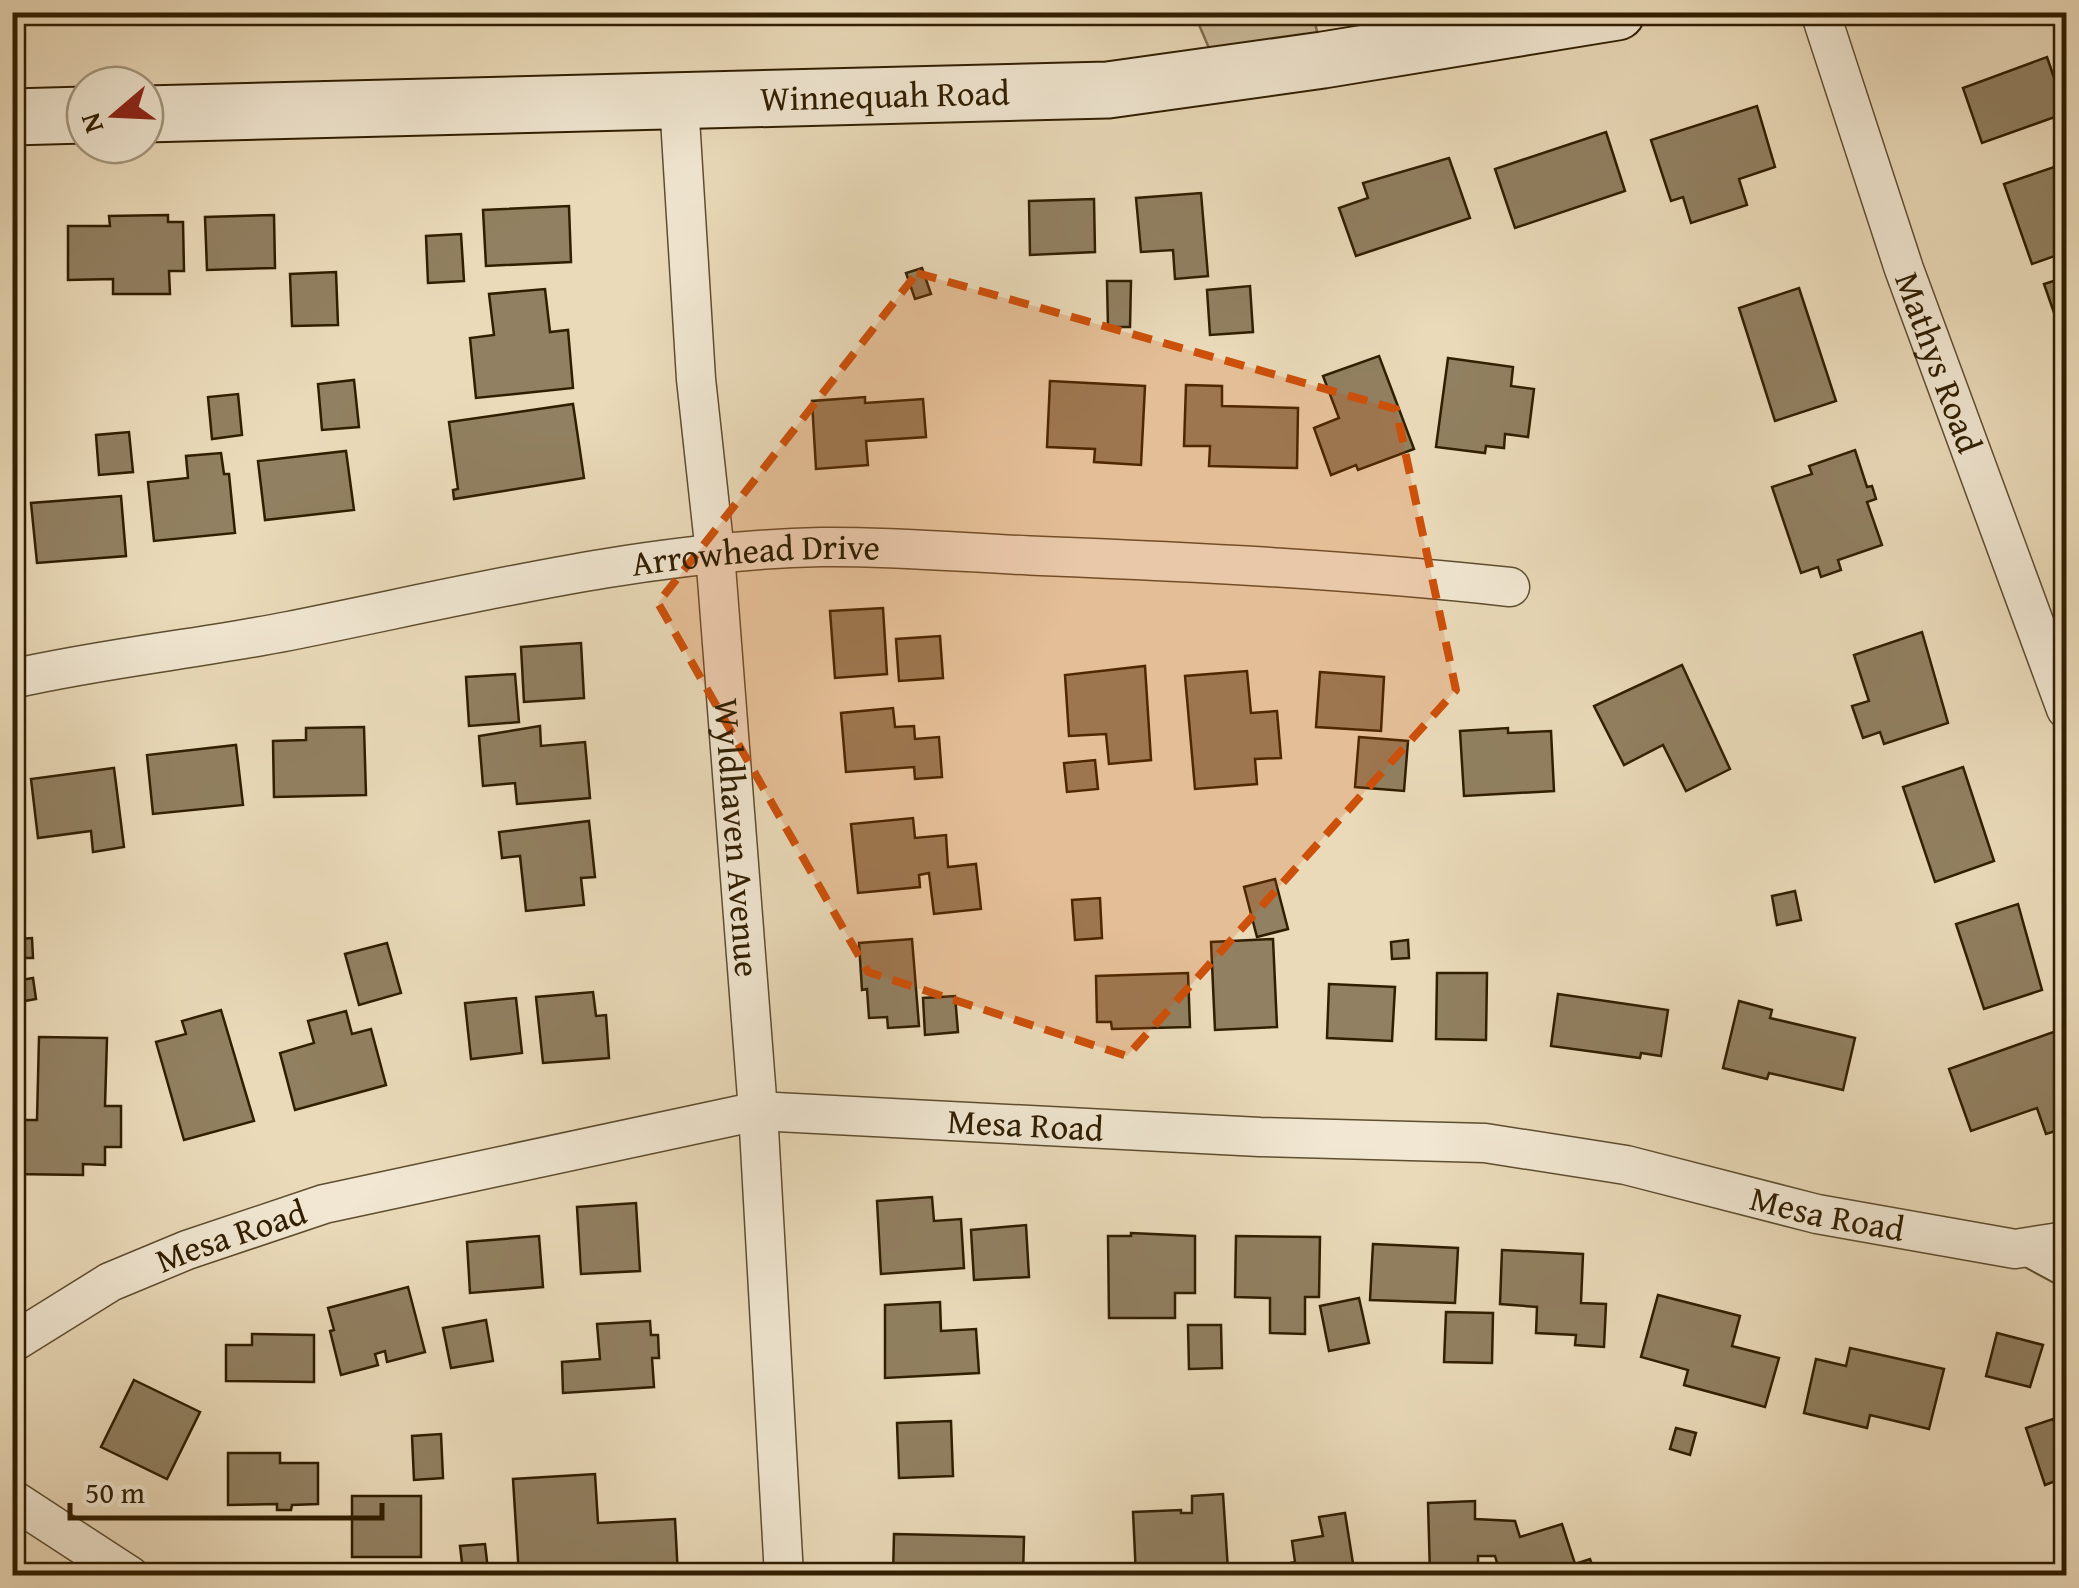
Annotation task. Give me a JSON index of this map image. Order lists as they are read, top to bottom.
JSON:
{
  "streets": {
    "street": [
      "Winnequah Road",
      "Mathys Road",
      "Arrowhead Drive",
      "Wyldhaven Avenue",
      "Mesa Road"
    ]
  },
  "crossings": [
    ["Winnequah Road", "Wyldhaven Avenue"],
    ["Arrowhead Drive", "Wyldhaven Avenue"],
    ["Wyldhaven Avenue", "Mesa Road"]
  ],
  "scale_bar": "50 m",
  "north": "left"
}
